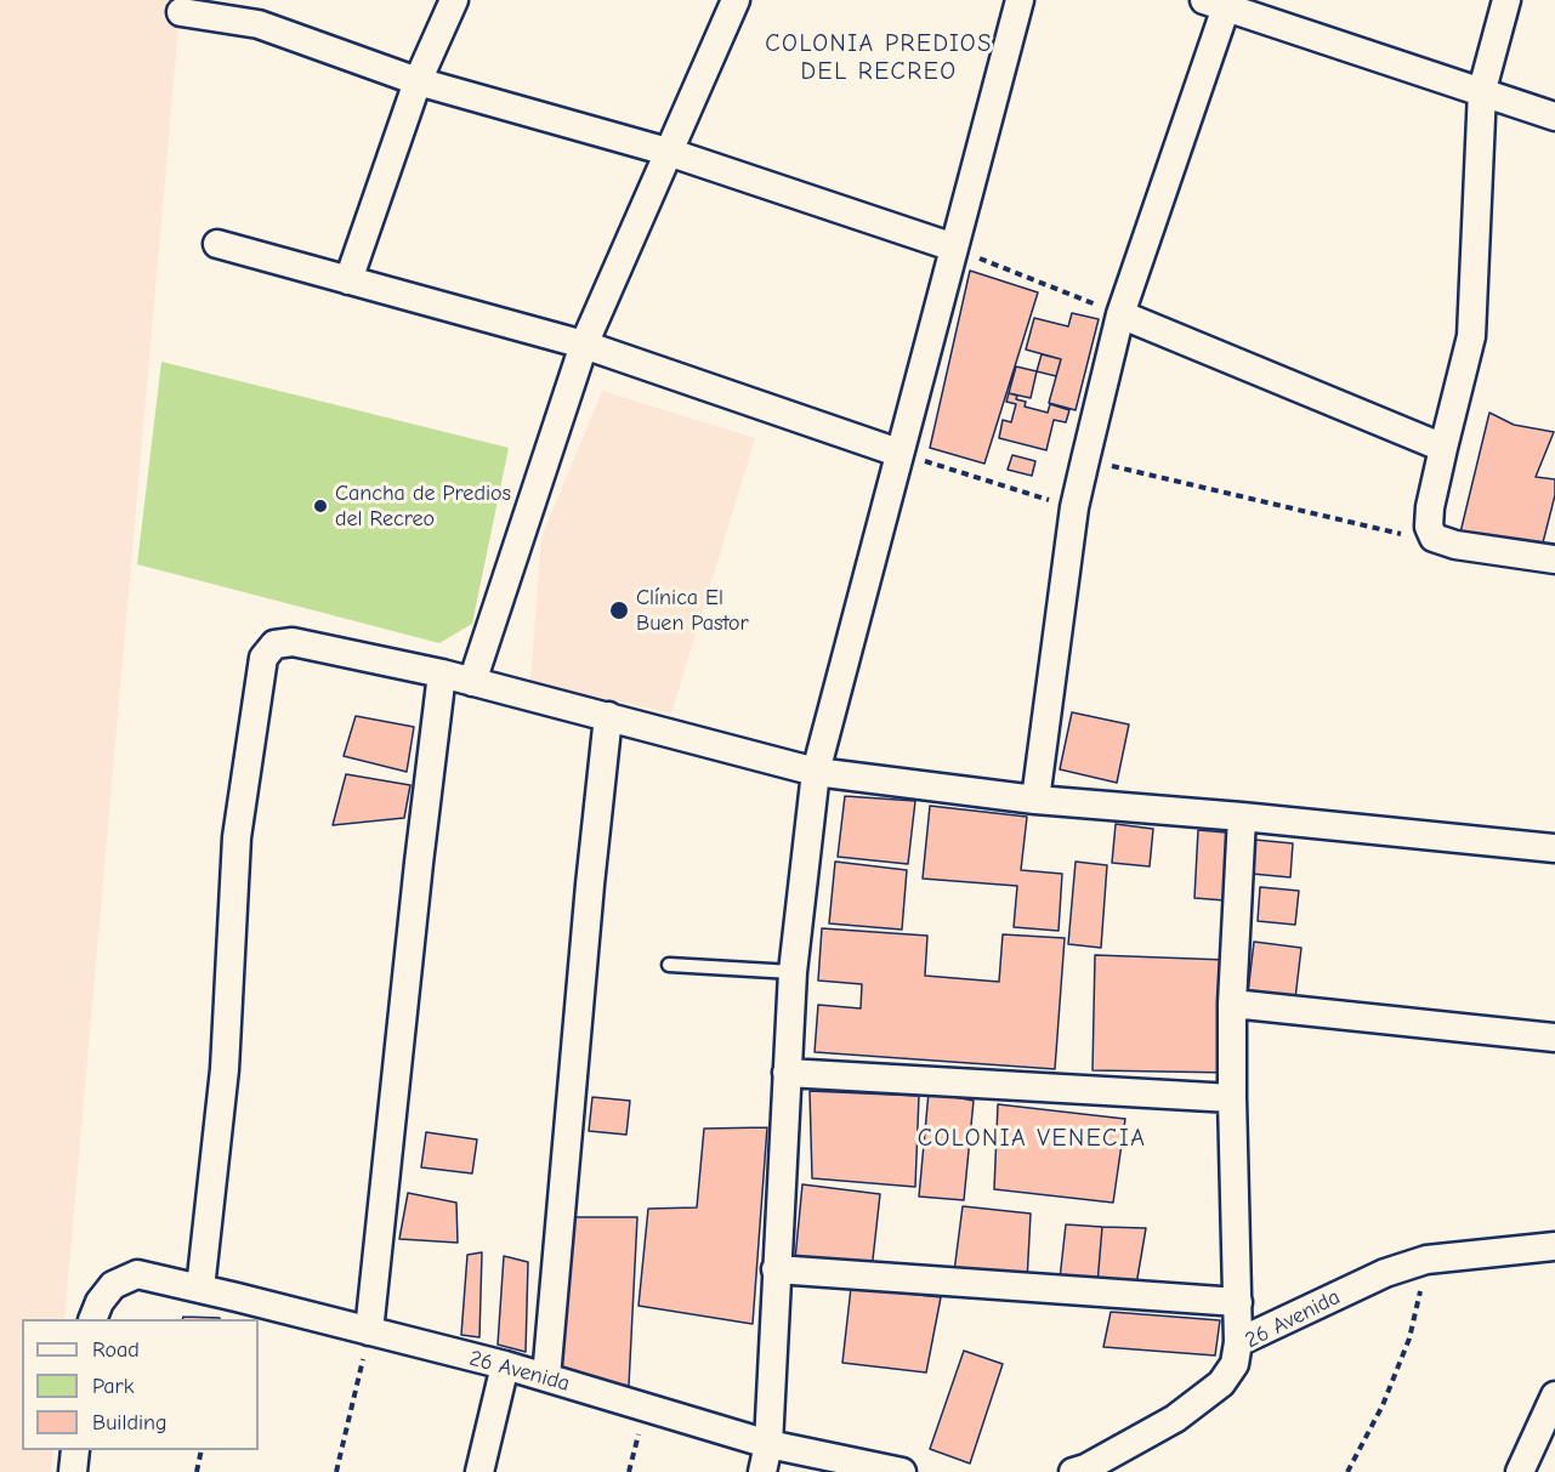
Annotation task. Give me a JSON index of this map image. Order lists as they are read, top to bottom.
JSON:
{
  "streets": {
    "street": ["26 Avenida"]
  },
  "districts": ["COLONIA PREDIOS DEL RECREO", "COLONIA VENECIA"],
  "places": ["Cancha de Predios del Recreo", "Clínica El Buen Pastor"],
  "legend": ["Road", "Park", "Building"]
}
